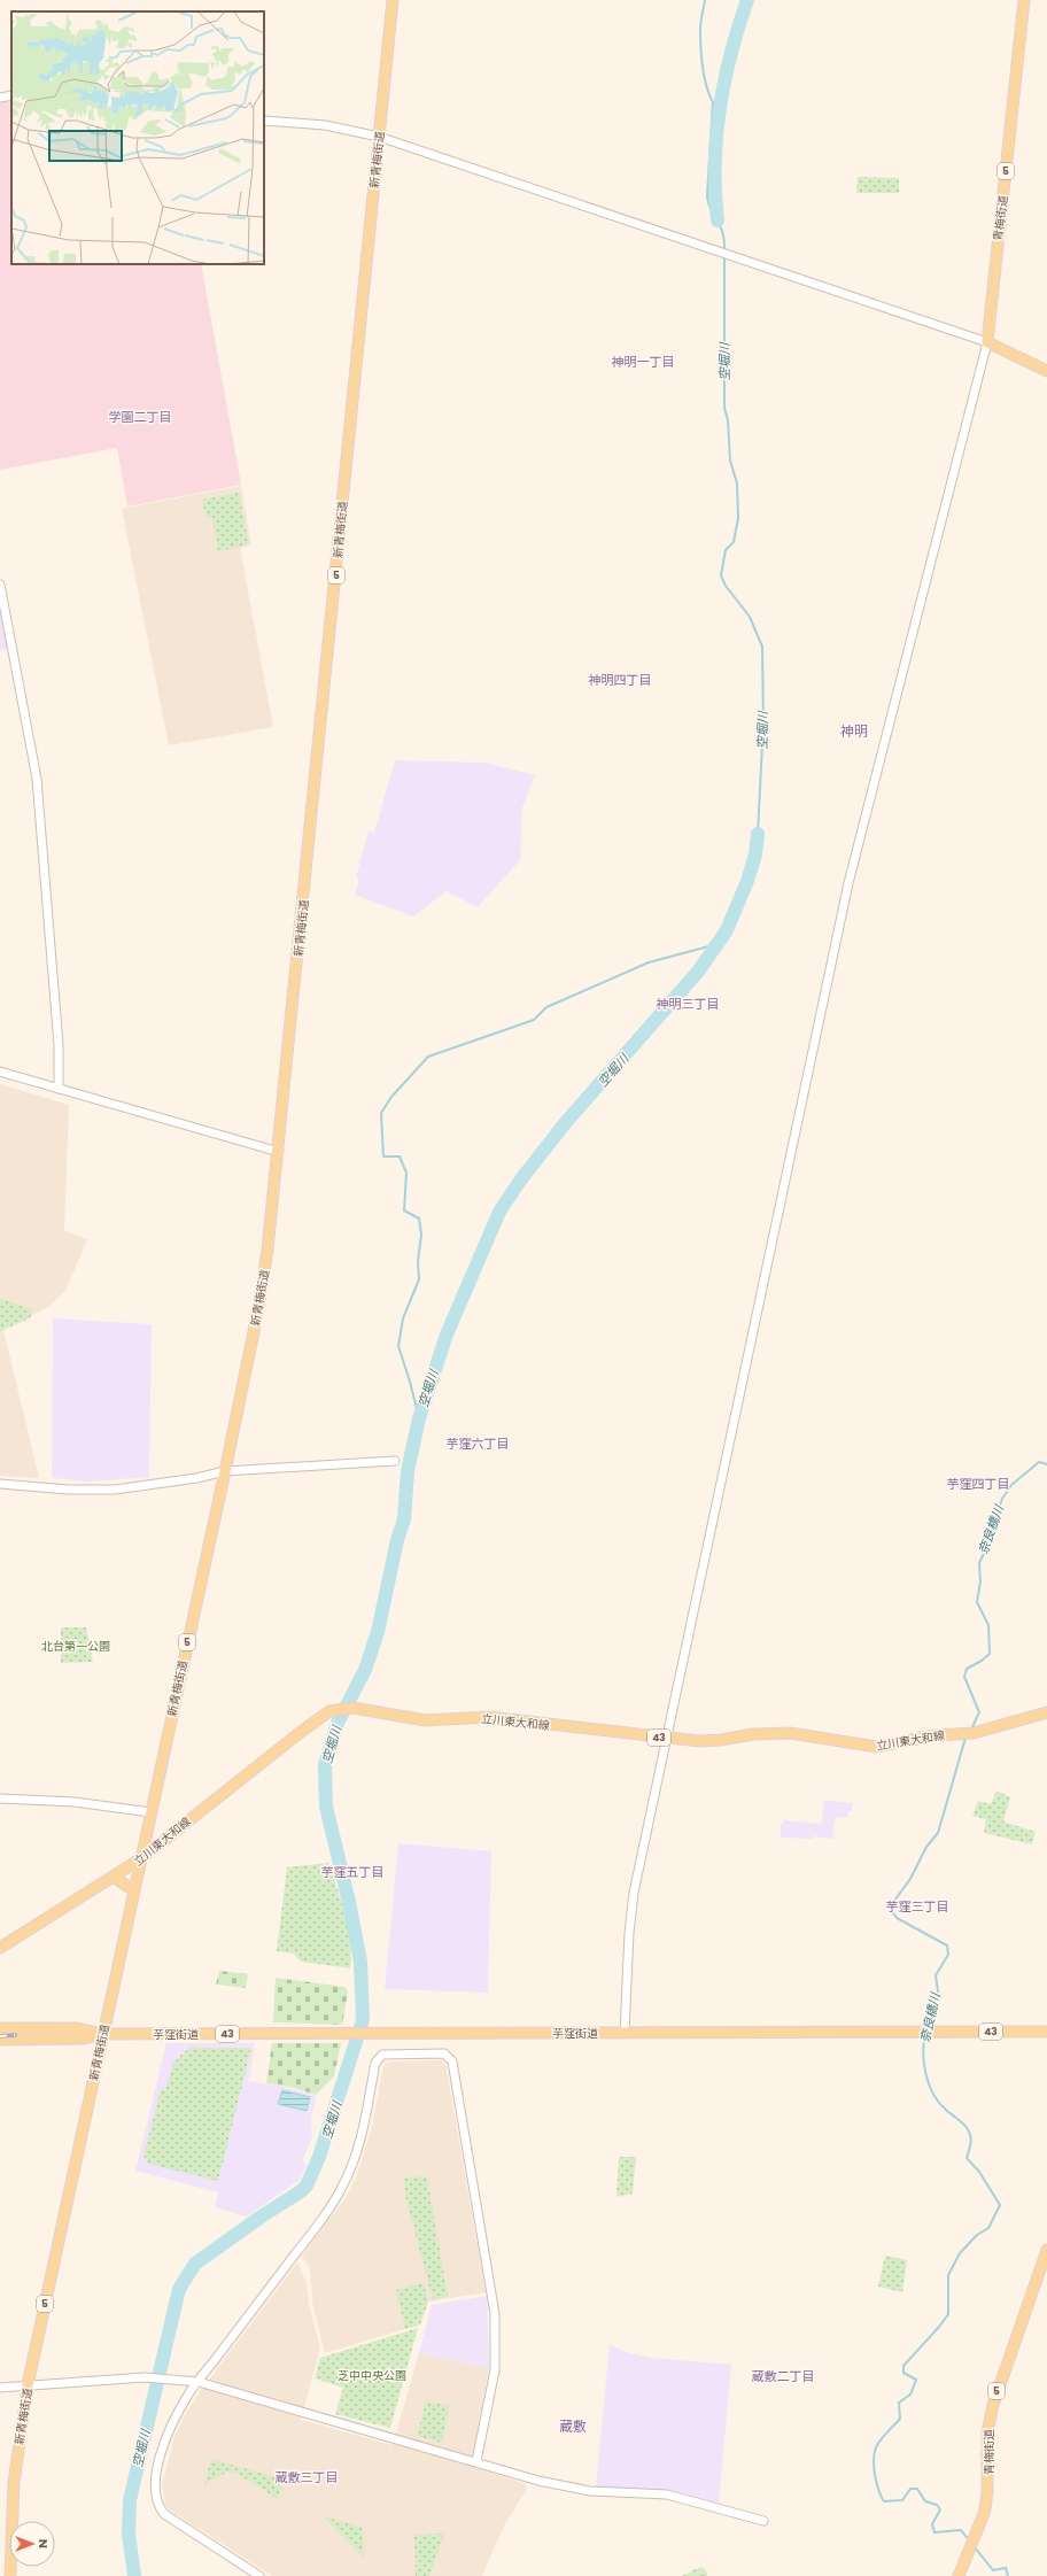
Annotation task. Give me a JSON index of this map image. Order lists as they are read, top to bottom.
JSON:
{
  "streets": {
    "main road": [
      "新青梅街道",
      "5",
      "青梅街道",
      "立川東大和線",
      "43",
      "芋窪街道"
    ]
  },
  "crossings": [
    ["新青梅街道", "立川東大和線"],
    ["新青梅街道", "芋窪街道"]
  ],
  "districts": [
    "神明一丁目",
    "学園二丁目",
    "神明四丁目",
    "神明",
    "神明三丁目",
    "芋窪六丁目",
    "芋窪四丁目",
    "芋窪五丁目",
    "芋窪三丁目",
    "蔵敷二丁目",
    "蔵敷",
    "蔵敷三丁目"
  ],
  "water": ["空堀川", "奈良橋川"],
  "parks": ["北台第一公園", "芝中中央公園"],
  "north": "right"
}
